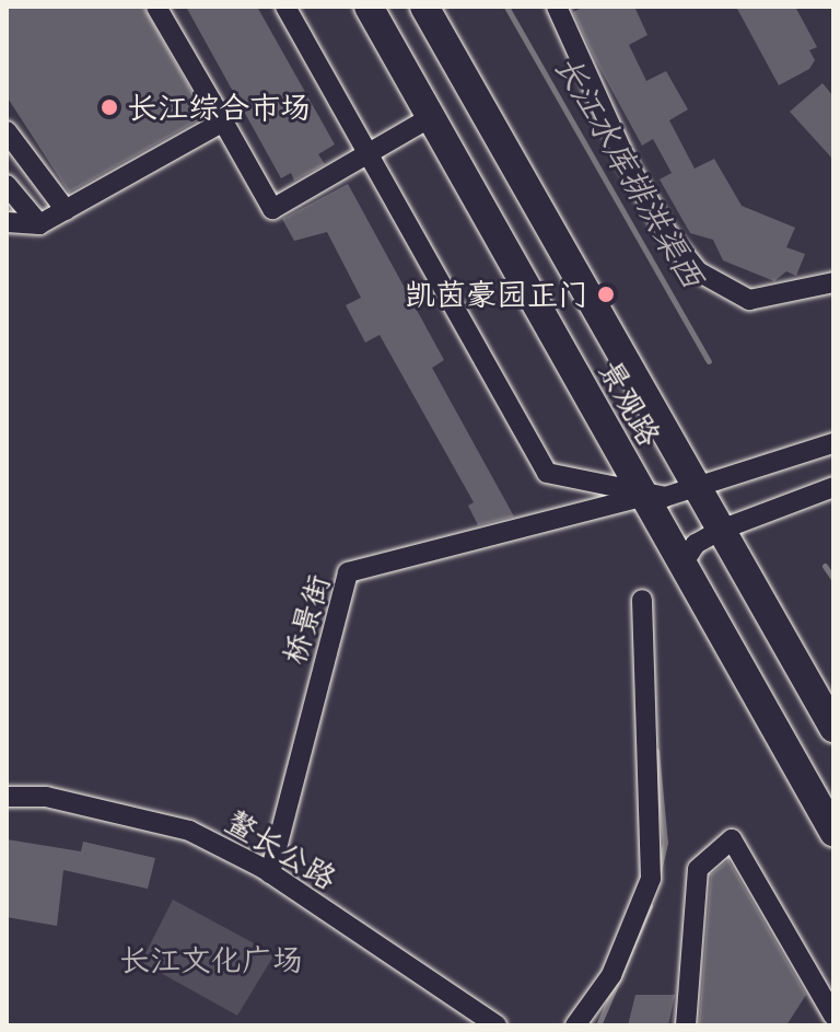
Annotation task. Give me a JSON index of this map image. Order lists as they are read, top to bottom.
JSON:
{
  "streets": {
    "main road": ["景观路"],
    "street": ["桥景街", "鳌长公路"]
  },
  "crossings": [
    ["景观路", "桥景街"],
    ["桥景街", "鳌长公路"]
  ],
  "water": ["长江水库排洪渠西"],
  "parks": ["长江文化广场"],
  "places": ["长江综合市场", "凯茵豪园正门"]
}
